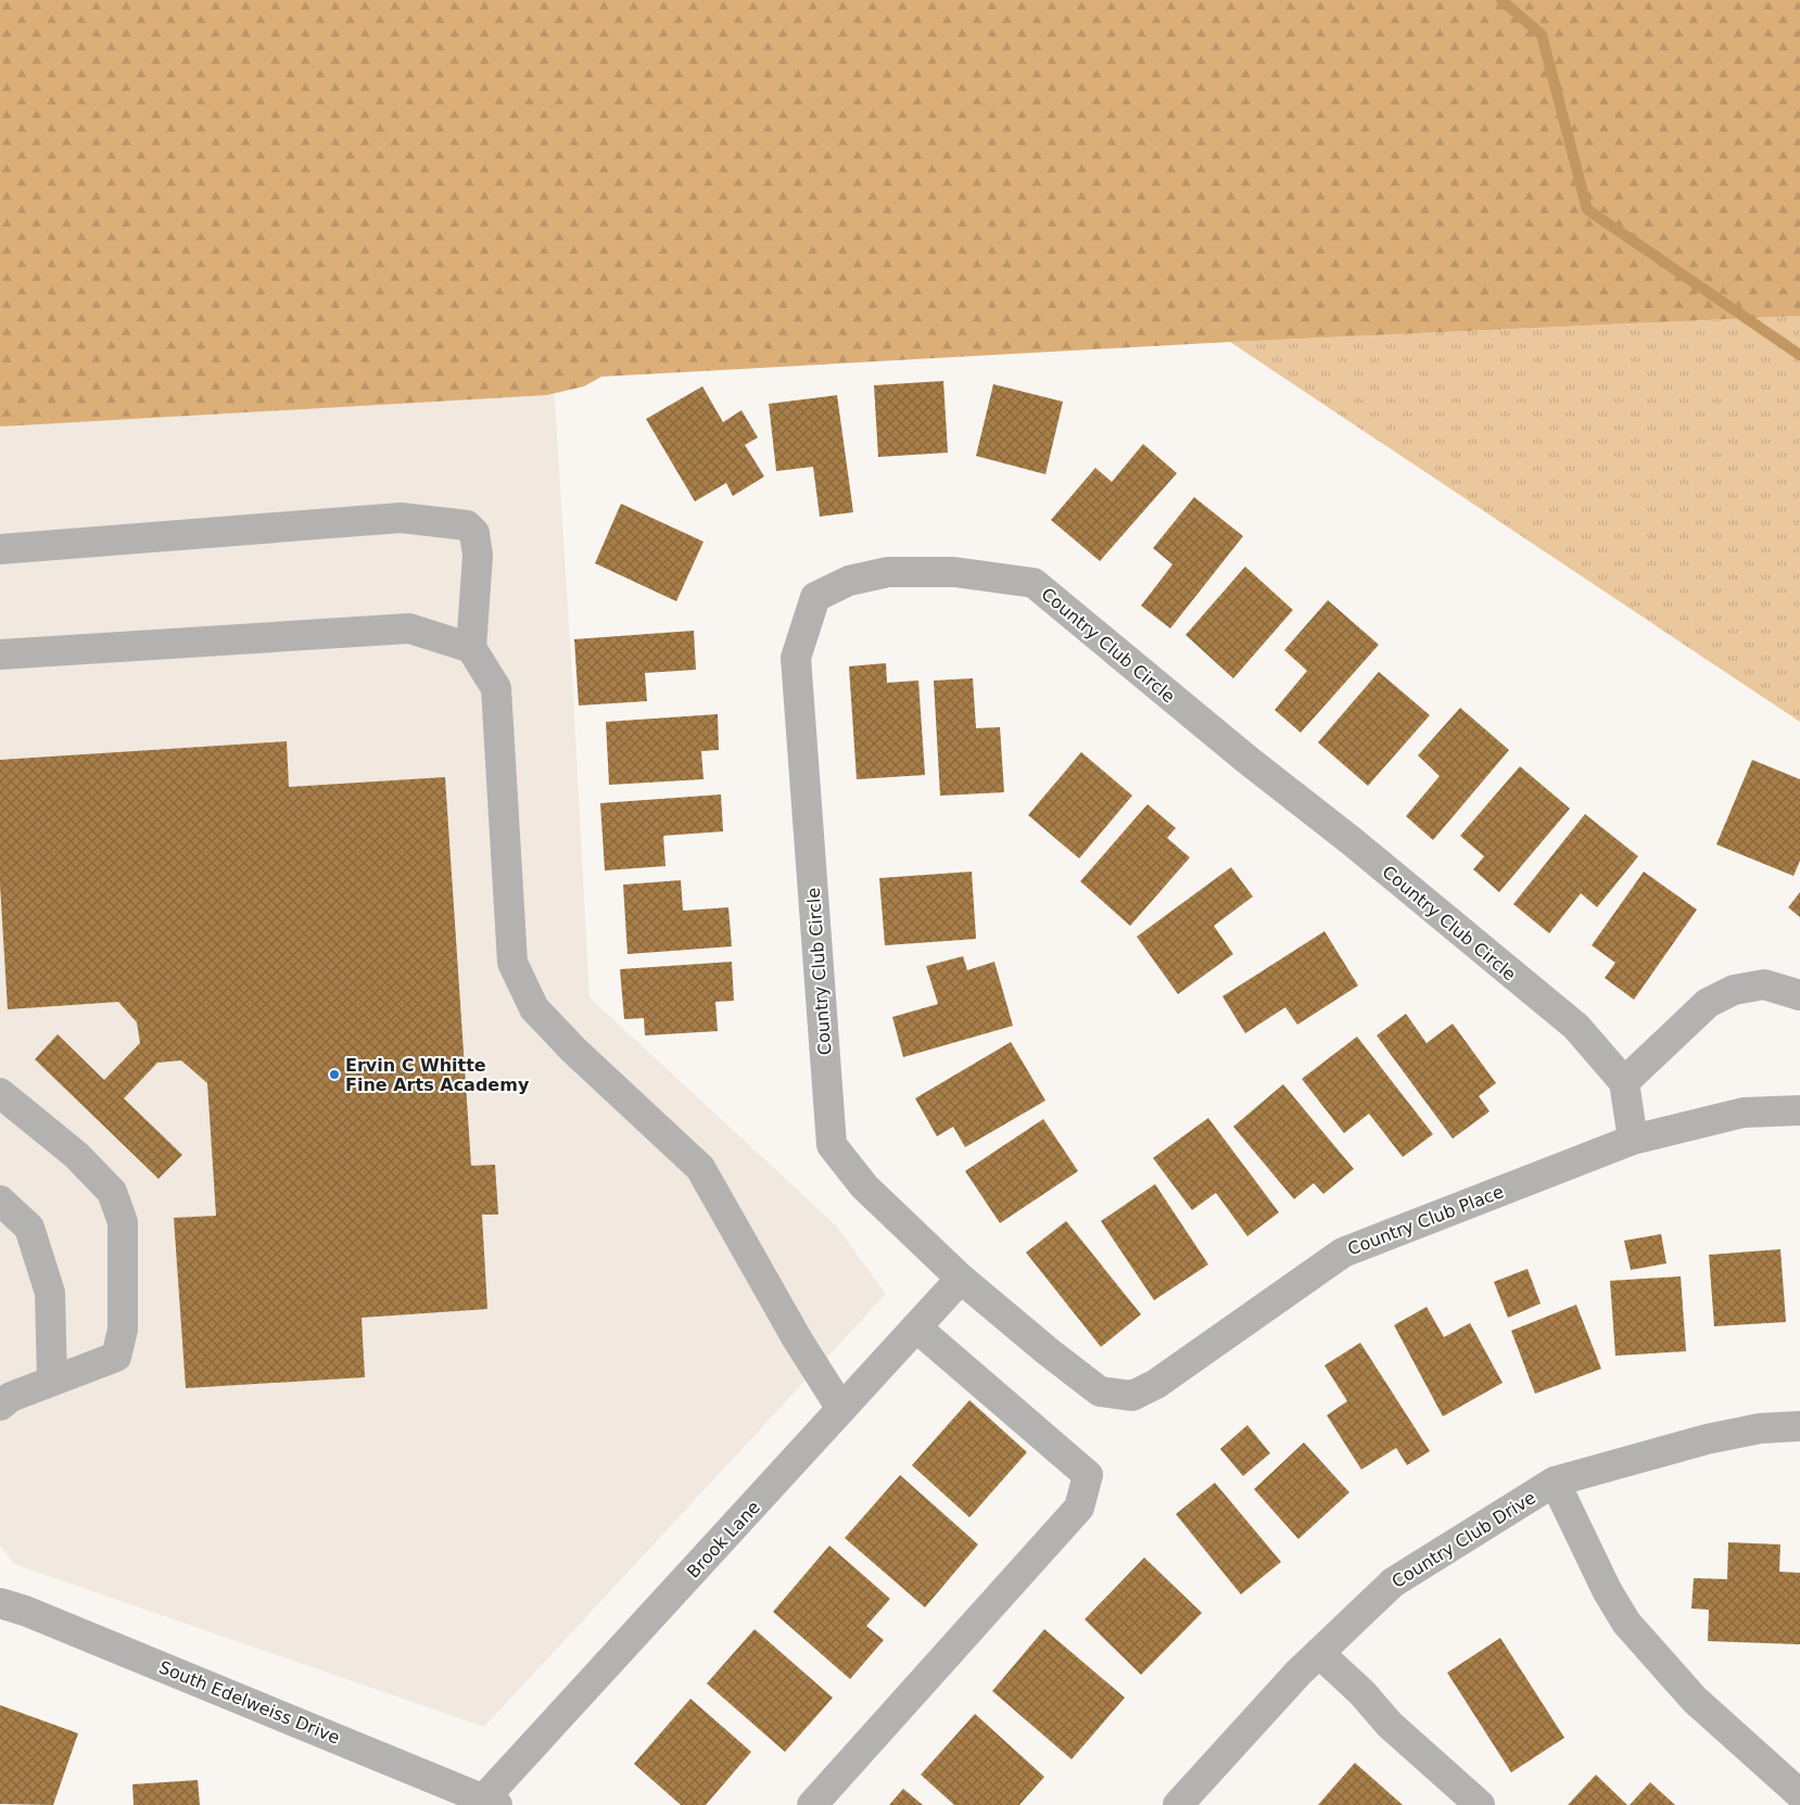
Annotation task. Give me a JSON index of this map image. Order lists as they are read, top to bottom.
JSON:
{
  "streets": {
    "street": [
      "Country Club Circle",
      "Country Club Place",
      "Brook Lane",
      "Country Club Drive",
      "South Edelweiss Drive"
    ]
  },
  "crossings": [
    ["Country Club Circle", "Country Club Place"],
    ["Country Club Circle", "Brook Lane"],
    ["Country Club Place", "Brook Lane"],
    ["Brook Lane", "South Edelweiss Drive"]
  ],
  "places": ["Ervin C Whitte Fine Arts Academy"]
}
